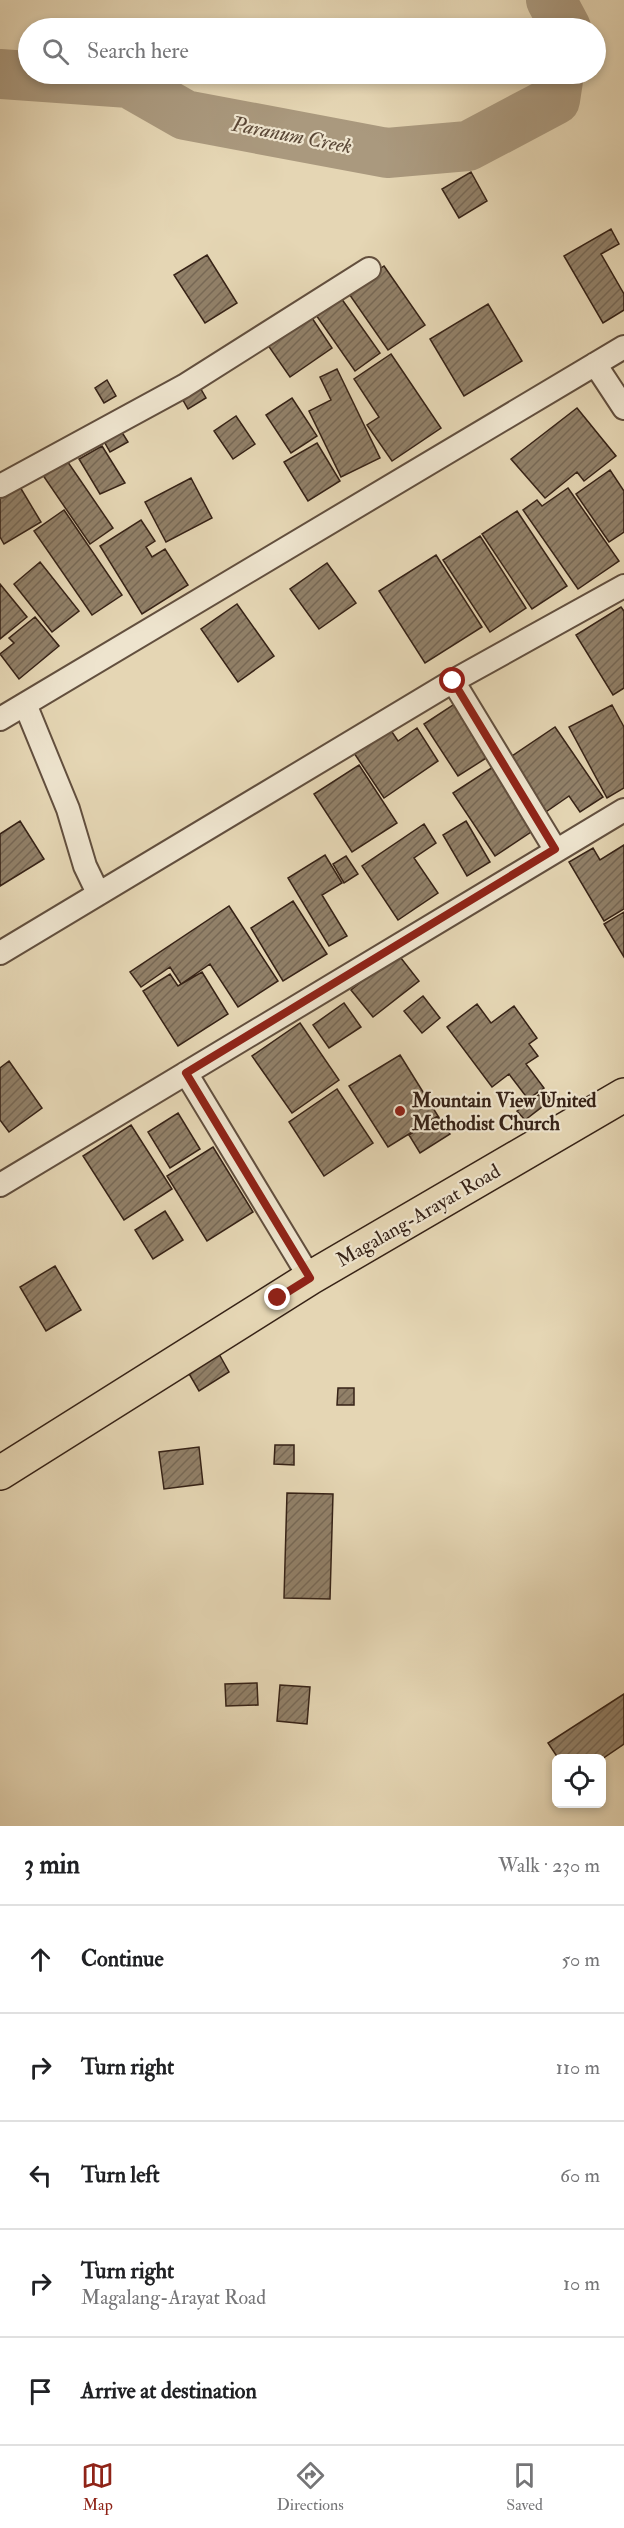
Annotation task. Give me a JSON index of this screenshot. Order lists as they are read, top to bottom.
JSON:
{
  "streets": {
    "main road": ["Magalang-Arayat Road"]
  },
  "water": ["Paranum Creek"],
  "places": ["Mountain View United Methodist Church"],
  "page": {
    "search": "Search here",
    "heading": ["3 min", "Walk · 230 m"],
    "list": [
      ["Continue", "50 m"],
      ["Turn right", "110 m"],
      ["Turn left", "60 m"],
      ["Turn right", "Magalang-Arayat Road", "10 m"],
      "Arrive at destination"
    ],
    "nav": ["Map", "Directions", "Saved"]
  }
}
